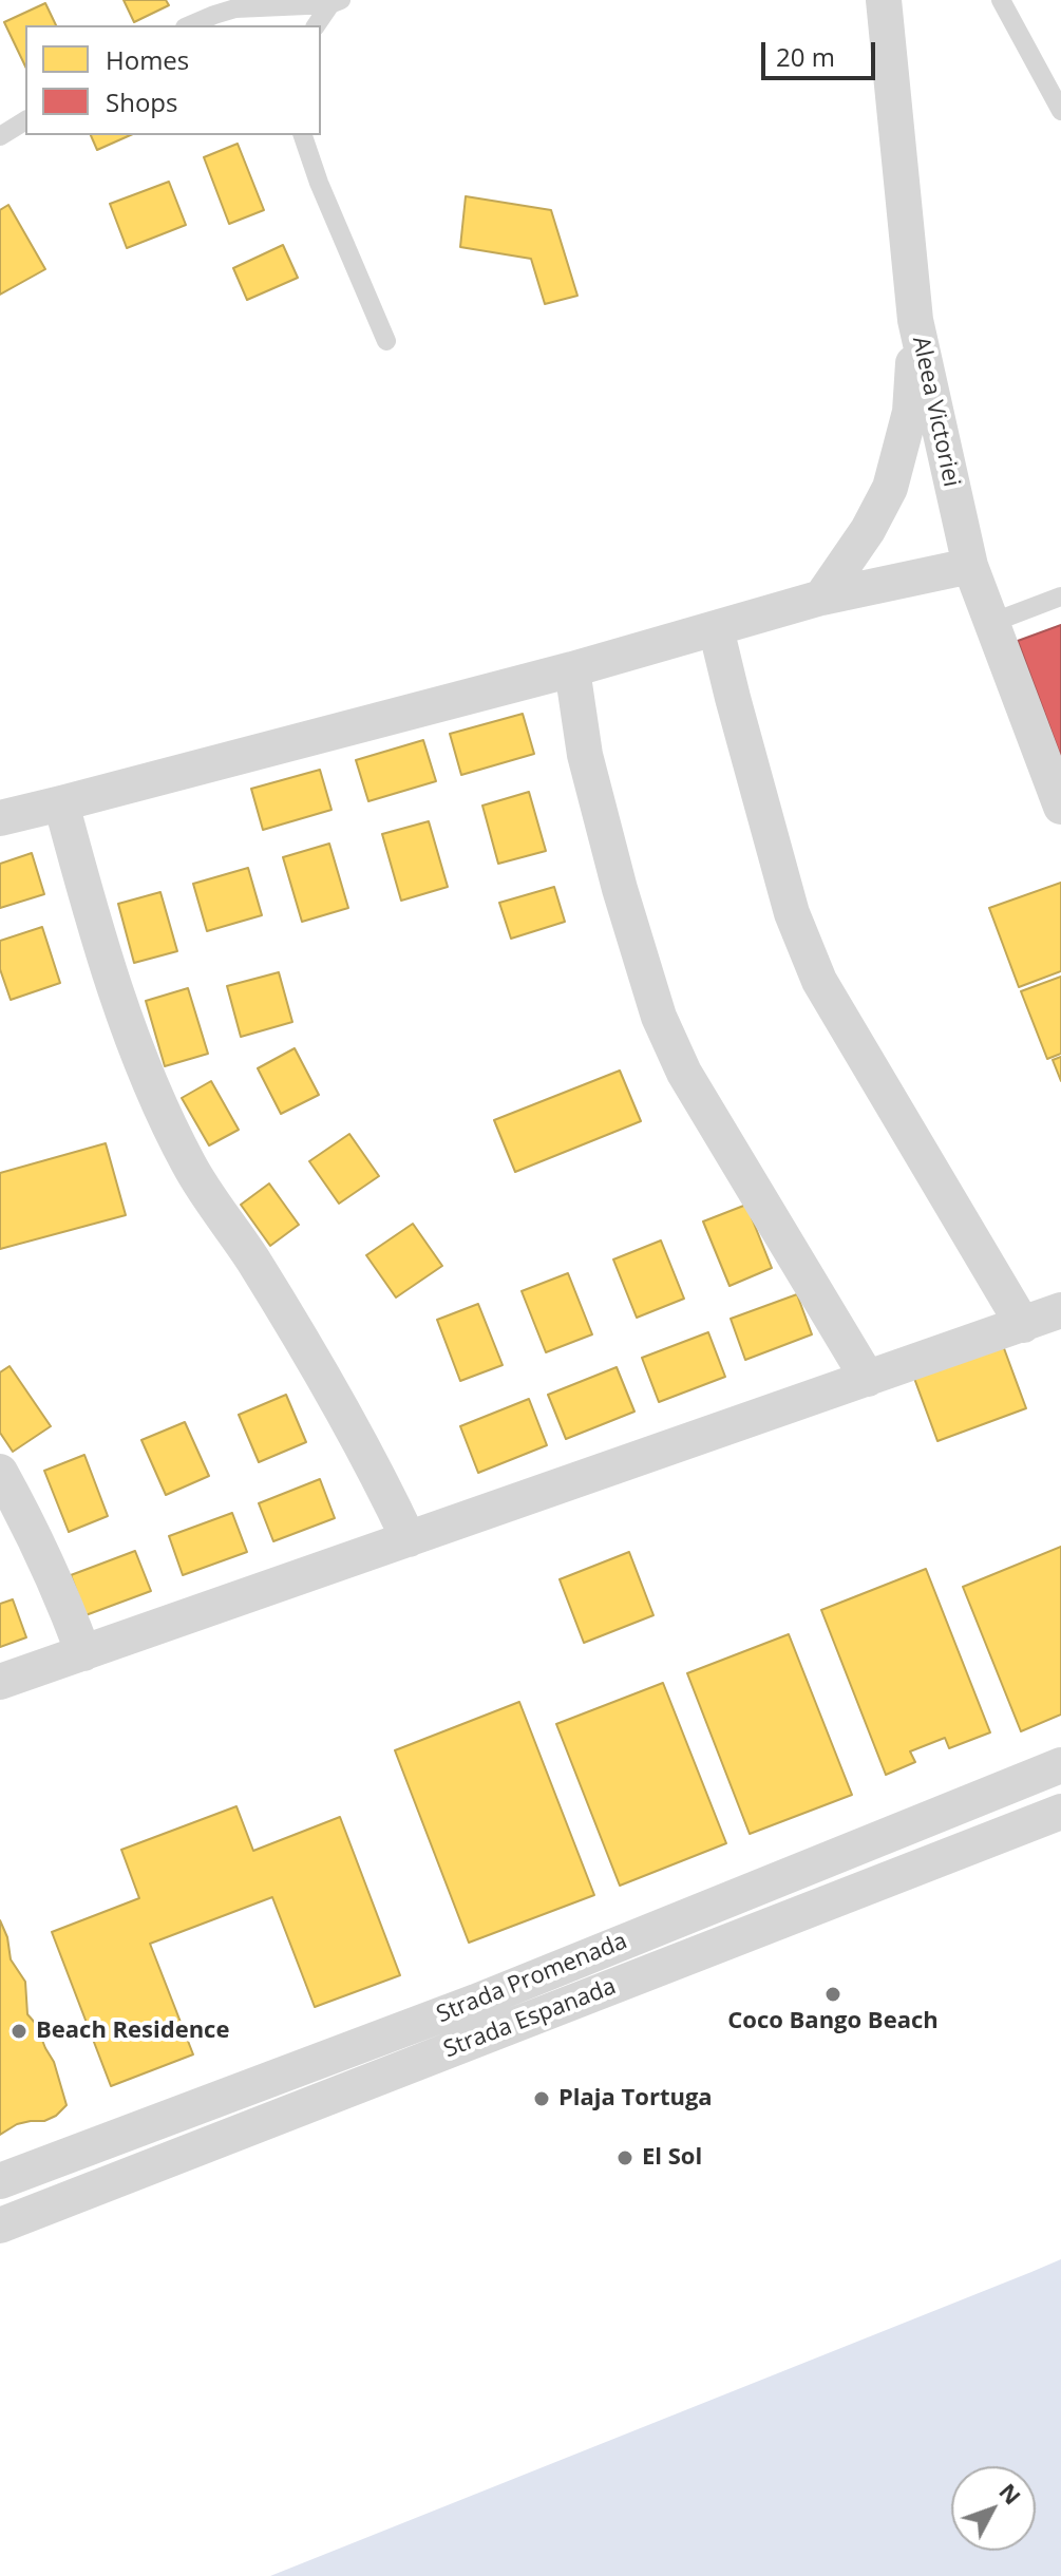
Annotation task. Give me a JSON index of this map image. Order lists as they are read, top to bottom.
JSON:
{
  "streets": {
    "street": ["Aleea Victoriei", "Strada Promenada", "Strada Espanada"]
  },
  "places": [
    "Coco Bango Beach",
    "Beach Residence",
    "Plaja Tortuga",
    "El Sol"
  ],
  "legend": ["Homes", "Shops"],
  "scale_bar": "20 m",
  "north": "top right"
}
